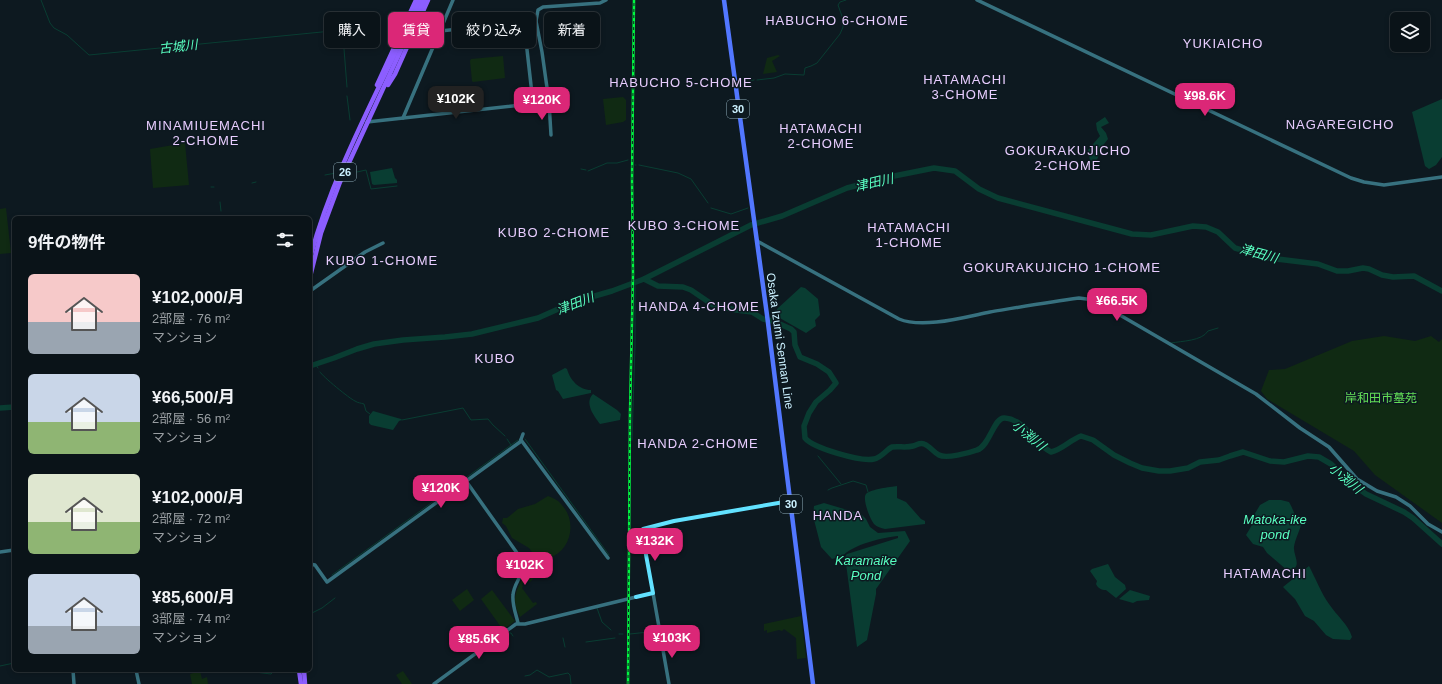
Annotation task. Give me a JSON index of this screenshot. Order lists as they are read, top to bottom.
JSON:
{
  "streets": {
    "highway": ["26"],
    "main road": ["30", "Osaka Izumi Sennan Line"]
  },
  "districts": [
    "HABUCHO 6-CHOME",
    "YUKIAICHO",
    "HATAMACHI 3-CHOME",
    "HABUCHO 5-CHOME",
    "NAGAREGICHO",
    "MINAMIUEMACHI 2-CHOME",
    "HATAMACHI 2-CHOME",
    "GOKURAKUJICHO 2-CHOME",
    "KUBO 3-CHOME",
    "HATAMACHI 1-CHOME",
    "KUBO 2-CHOME",
    "KUBO 1-CHOME",
    "GOKURAKUJICHO 1-CHOME",
    "HANDA 4-CHOME",
    "KUBO",
    "HANDA 2-CHOME",
    "HANDA",
    "HATAMACHI"
  ],
  "water": [
    "古城川",
    "津田川",
    "小渕川",
    "Matoka-ike pond",
    "Karamaike Pond"
  ],
  "parks": ["岸和田市墓苑"],
  "page": {
    "chip": [
      "購入",
      "賃貸",
      "絞り込み",
      "新着"
    ],
    "price": [
      "¥98.6K",
      "¥102K",
      "¥120K",
      "¥66.5K",
      "¥120K",
      "¥132K",
      "¥102K",
      "¥103K",
      "¥85.6K"
    ],
    "heading": "9件の物件",
    "list": [
      {
        "name": "¥102,000/月",
        "note": "2部屋 · 76 m² · マンション"
      },
      {
        "name": "¥66,500/月",
        "note": "2部屋 · 56 m² · マンション"
      },
      {
        "name": "¥102,000/月",
        "note": "2部屋 · 72 m² · マンション"
      },
      {
        "name": "¥85,600/月",
        "note": "3部屋 · 74 m² · マンション"
      }
    ]
  }
}
